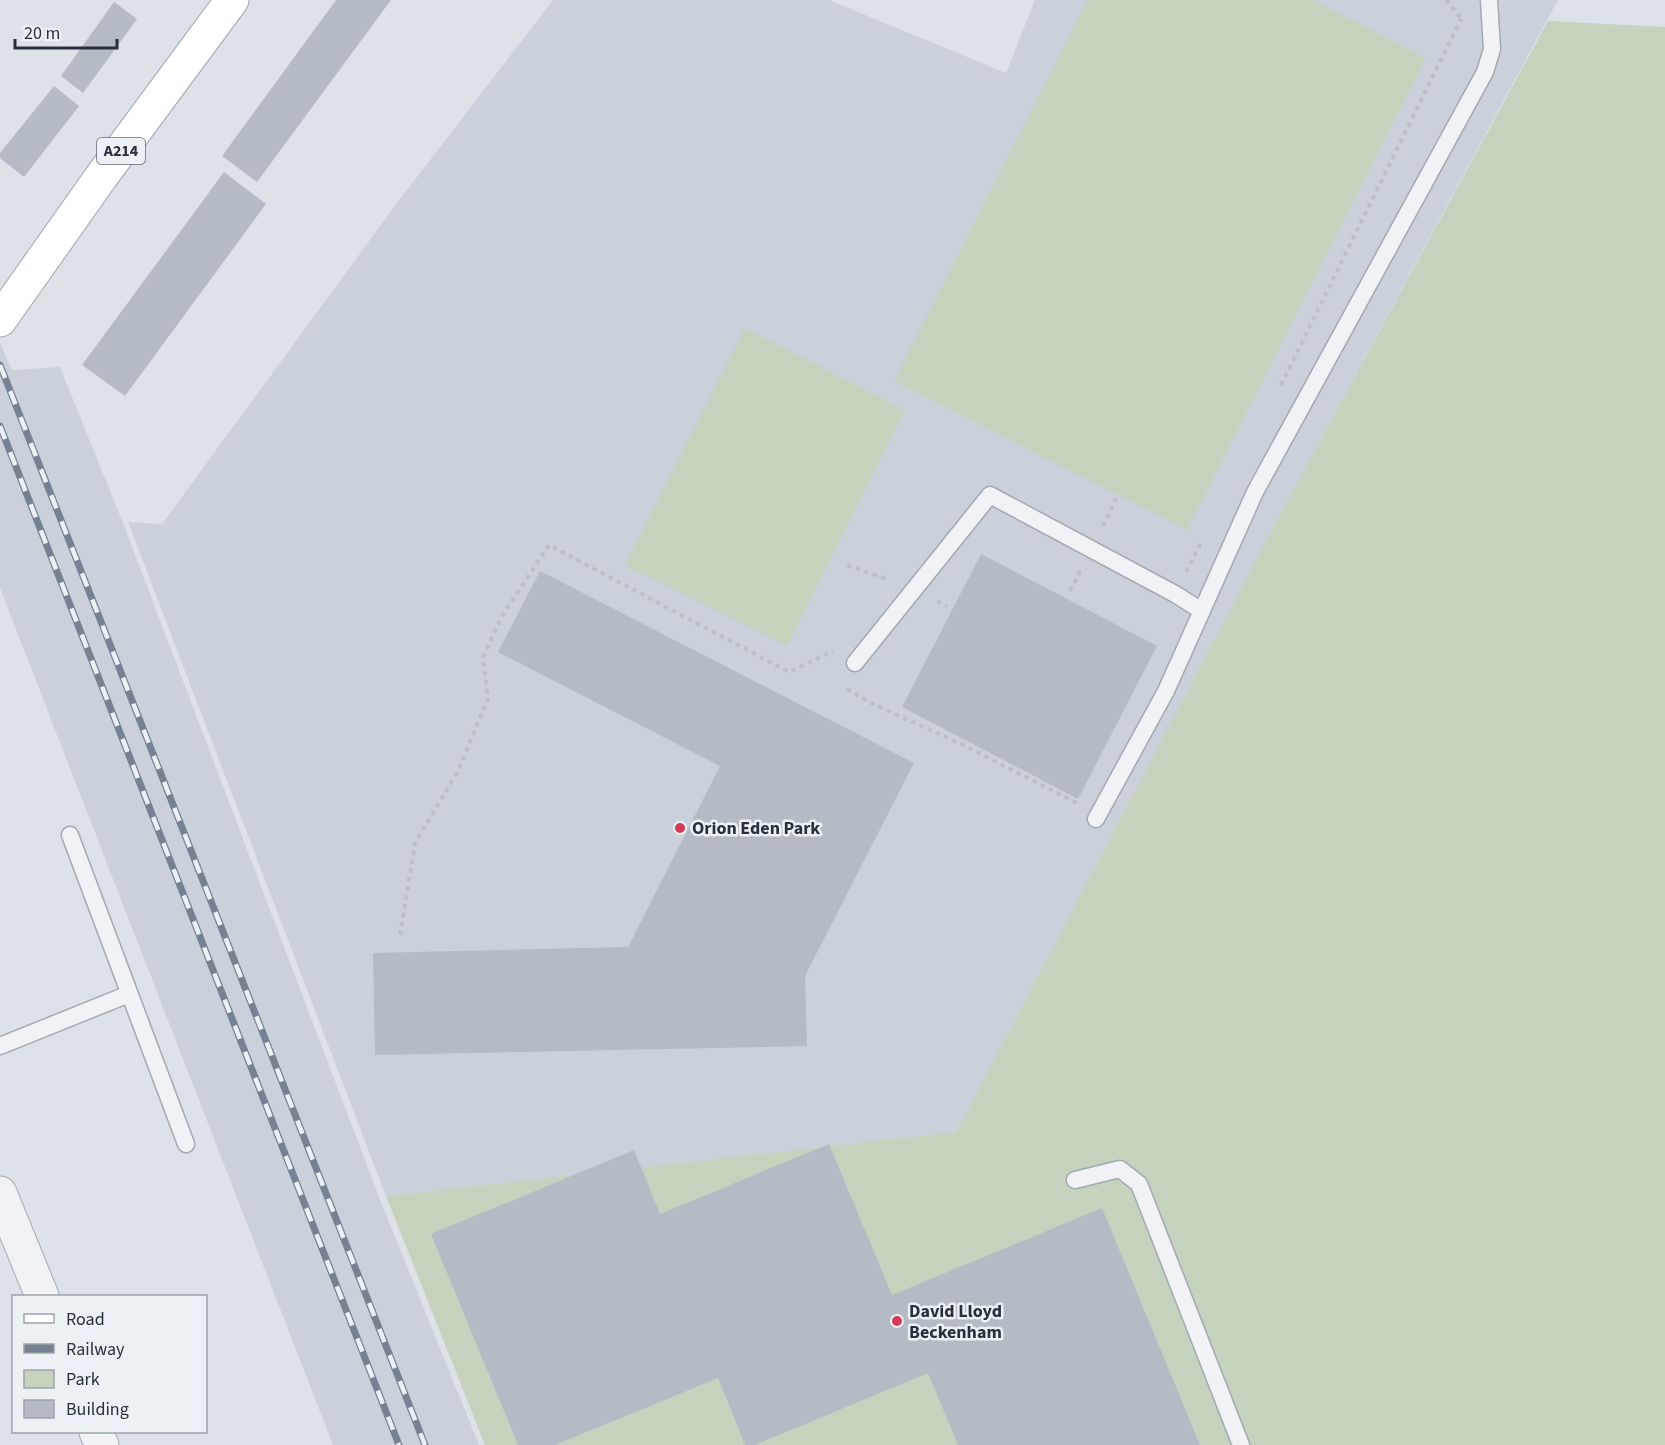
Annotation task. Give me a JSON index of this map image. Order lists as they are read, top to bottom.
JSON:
{
  "streets": {
    "main road": ["A214"]
  },
  "places": ["Orion Eden Park", "David Lloyd Beckenham"],
  "legend": [
    "Road",
    "Railway",
    "Park",
    "Building"
  ],
  "scale_bar": "20 m"
}
